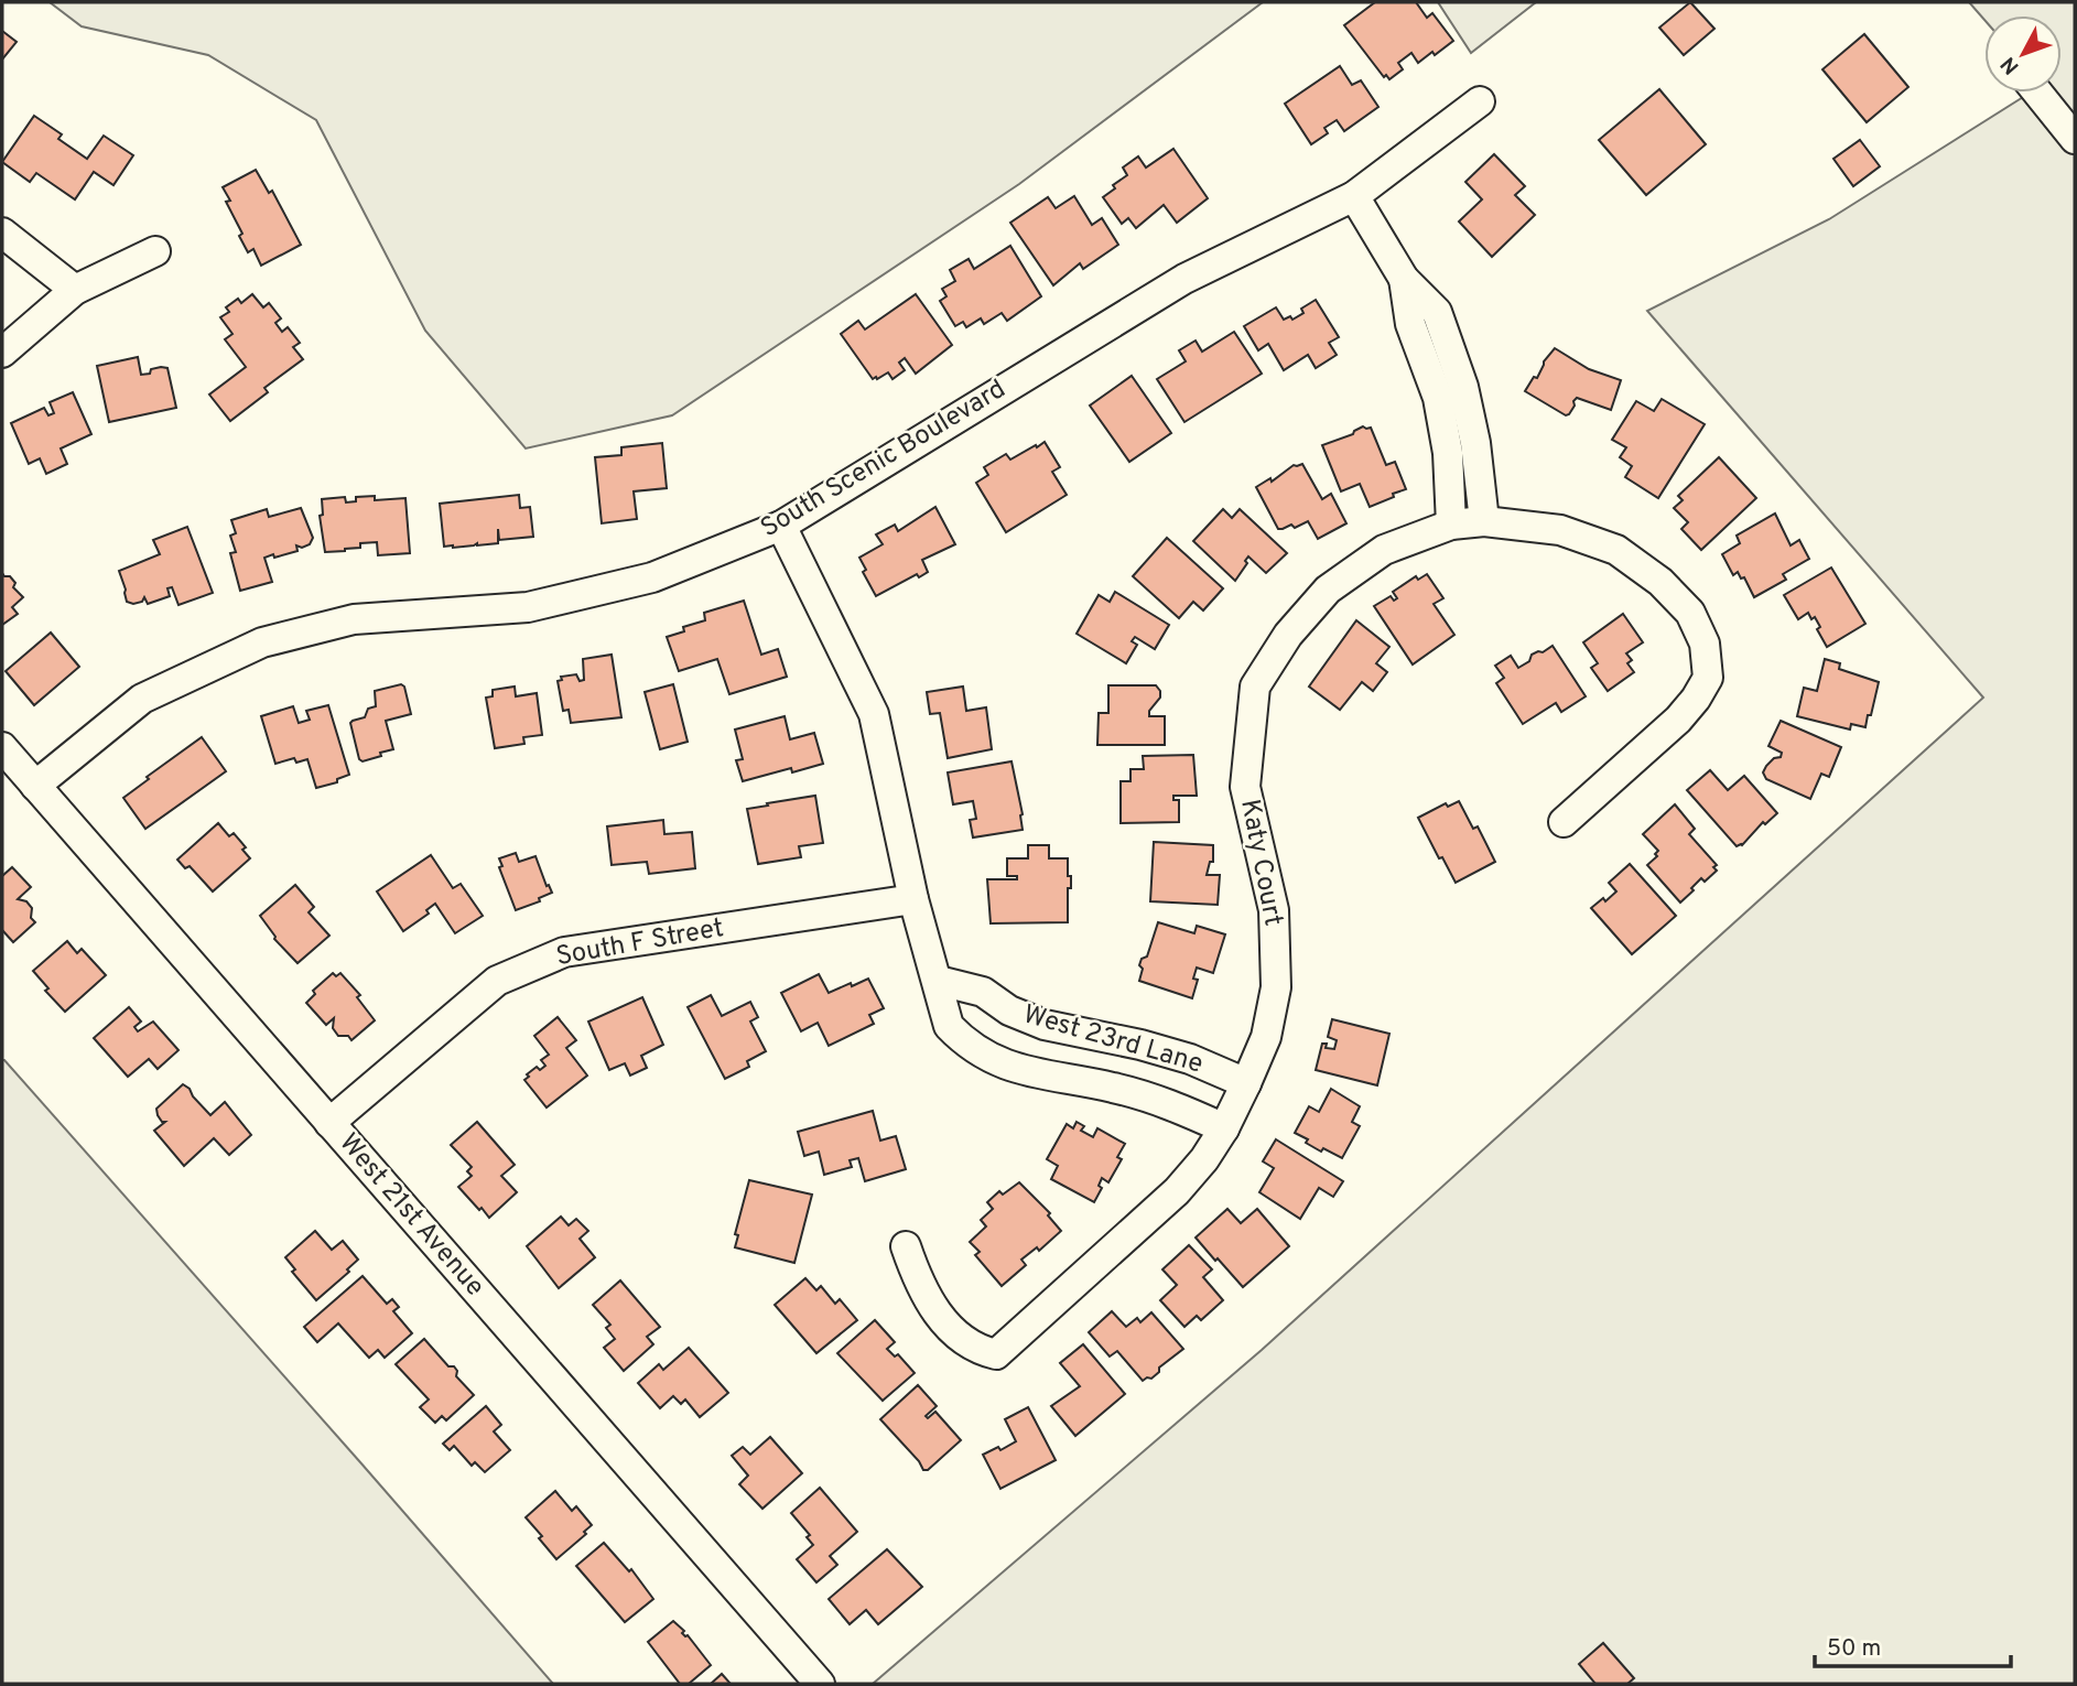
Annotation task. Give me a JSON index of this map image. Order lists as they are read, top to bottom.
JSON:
{
  "streets": {
    "street": [
      "South Scenic Boulevard",
      "Katy Court",
      "South F Street",
      "West 23rd Lane",
      "West 21st Avenue"
    ]
  },
  "crossings": [
    ["South Scenic Boulevard", "West 23rd Lane"],
    ["South Scenic Boulevard", "West 21st Avenue"],
    ["Katy Court", "West 23rd Lane"],
    ["South F Street", "West 23rd Lane"],
    ["South F Street", "West 21st Avenue"]
  ],
  "scale_bar": "50 m",
  "north": "bottom left"
}
